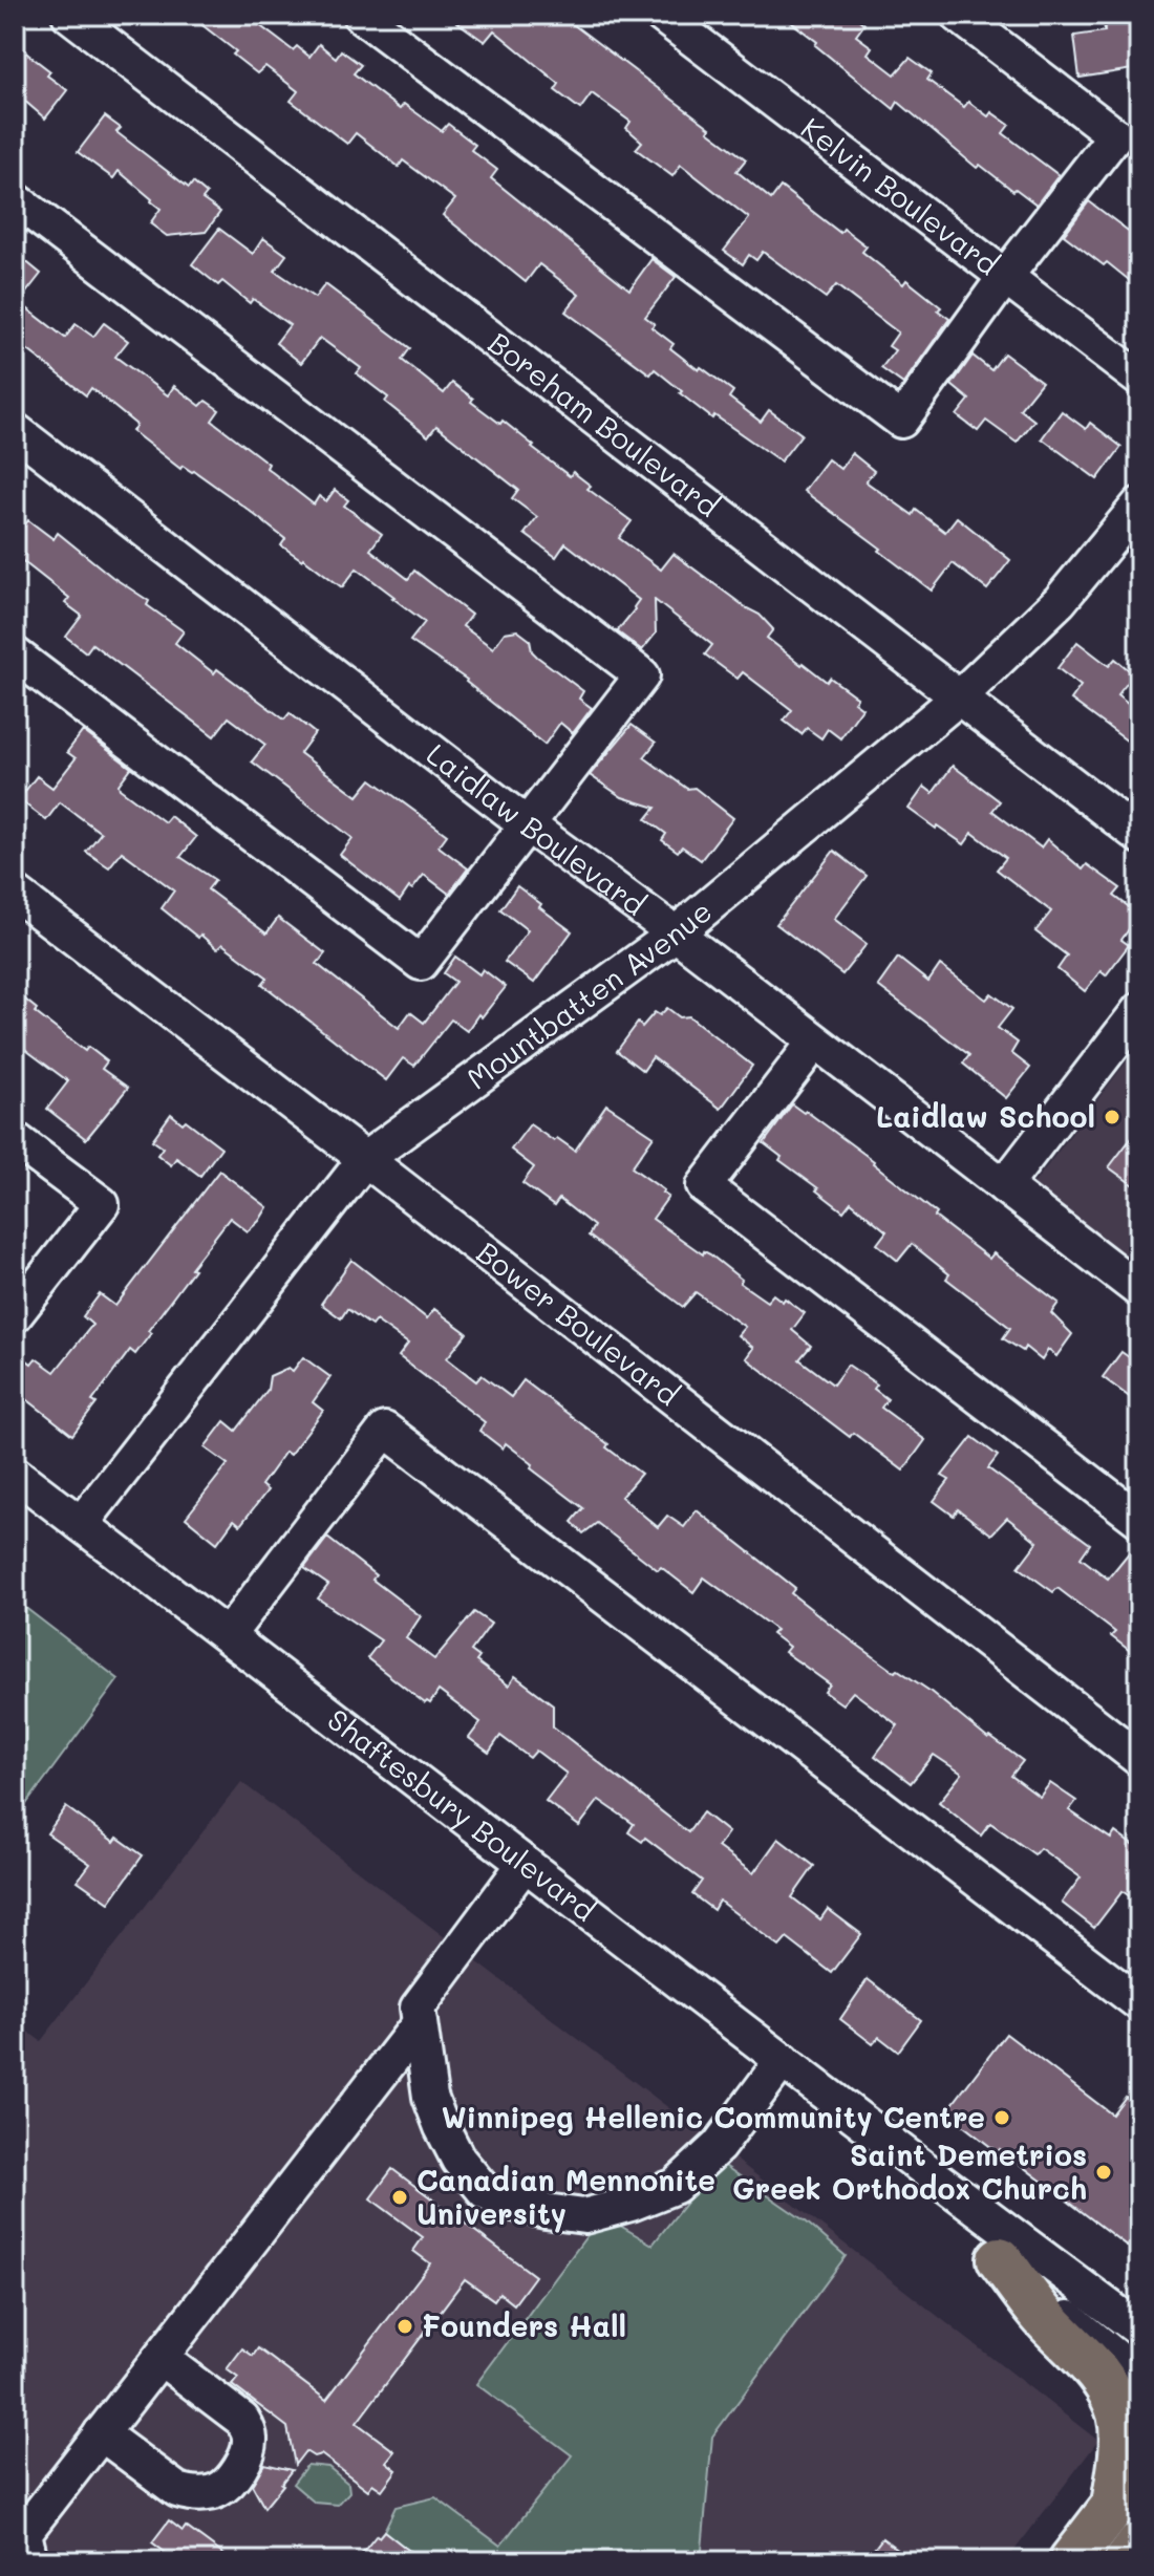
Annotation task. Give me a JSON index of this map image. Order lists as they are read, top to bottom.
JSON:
{
  "streets": {
    "street": [
      "Kelvin Boulevard",
      "Boreham Boulevard",
      "Laidlaw Boulevard",
      "Mountbatten Avenue",
      "Bower Boulevard",
      "Shaftesbury Boulevard"
    ]
  },
  "crossings": [
    ["Boreham Boulevard", "Mountbatten Avenue"],
    ["Laidlaw Boulevard", "Mountbatten Avenue"],
    ["Mountbatten Avenue", "Bower Boulevard"],
    ["Mountbatten Avenue", "Shaftesbury Boulevard"]
  ],
  "places": [
    "Laidlaw School",
    "Winnipeg Hellenic Community Centre",
    "Saint Demetrios Greek Orthodox Church",
    "Canadian Mennonite University",
    "Founders Hall"
  ]
}
